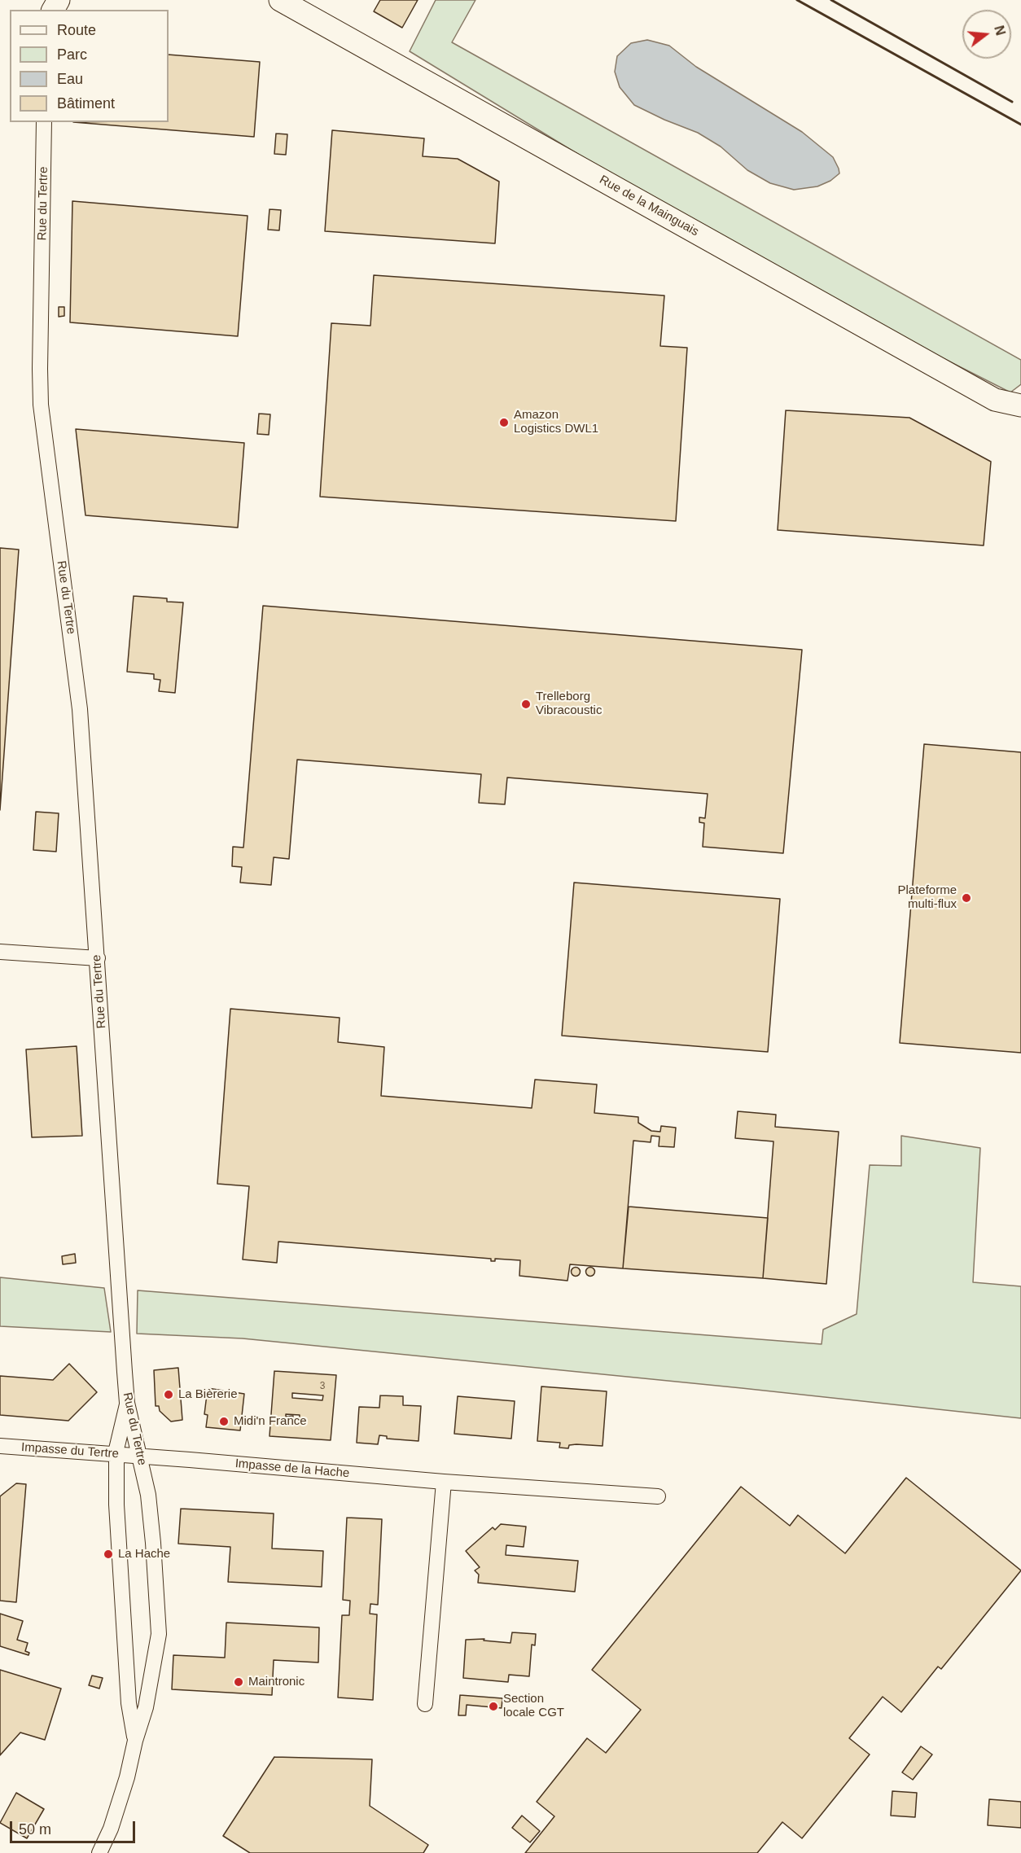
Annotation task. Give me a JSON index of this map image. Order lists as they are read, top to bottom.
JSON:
{
  "streets": {
    "street": [
      "Rue du Tertre",
      "Rue de la Mainguais",
      "Impasse du Tertre",
      "Impasse de la Hache"
    ]
  },
  "crossings": [
    ["Rue du Tertre", "Impasse du Tertre"],
    ["Rue du Tertre", "Impasse de la Hache"],
    ["Impasse du Tertre", "Impasse de la Hache"]
  ],
  "places": [
    "Amazon Logistics DWL1",
    "Trelleborg Vibracoustic",
    "Plateforme multi-flux",
    "La Bièrerie",
    "Midi'n France",
    "La Hache",
    "Maintronic",
    "Section locale CGT"
  ],
  "house_numbers": ["3"],
  "legend": [
    "Route",
    "Parc",
    "Eau",
    "Bâtiment"
  ],
  "scale_bar": "50 m",
  "north": "right"
}
